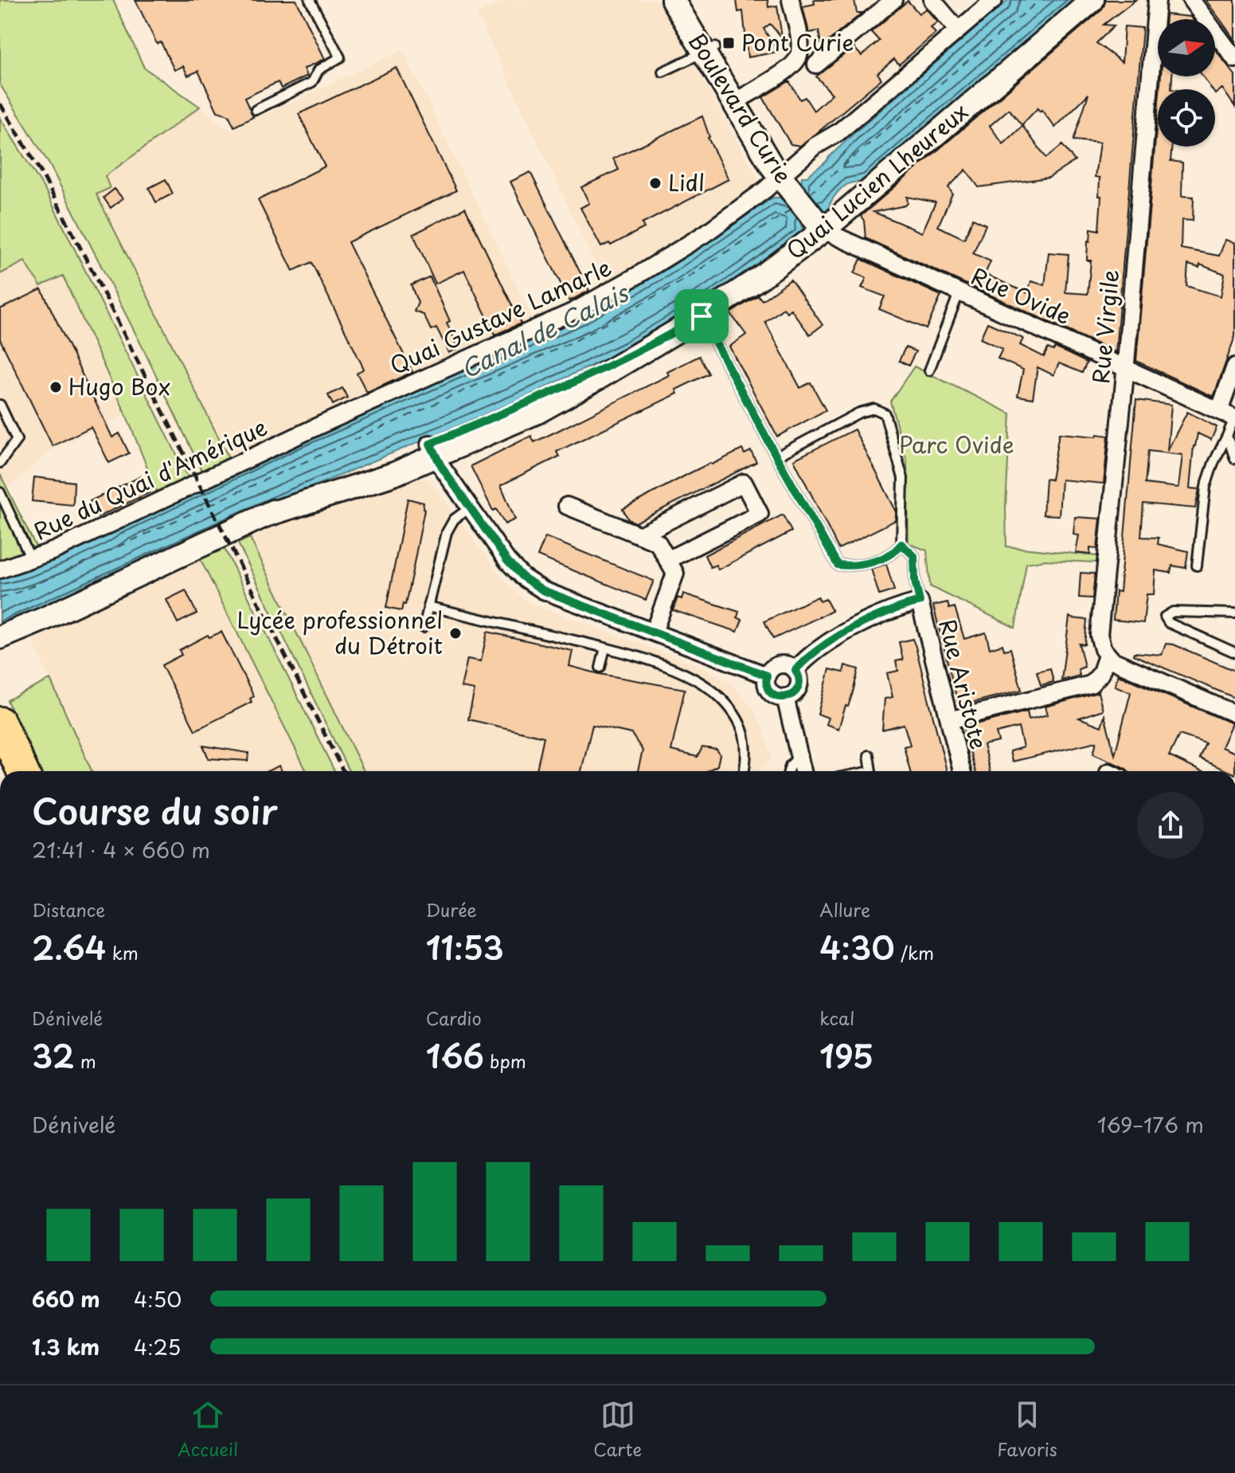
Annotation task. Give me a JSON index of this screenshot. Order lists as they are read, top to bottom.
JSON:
{
  "streets": {
    "street": [
      "Boulevard Curie",
      "Quai Lucien Lheureux",
      "Rue Ovide",
      "Quai Gustave Lamarle",
      "Rue Virgile",
      "Rue du Quai d'Amérique",
      "Rue Aristote"
    ]
  },
  "crossings": [
    ["Boulevard Curie", "Quai Gustave Lamarle"],
    ["Quai Lucien Lheureux", "Rue Ovide"],
    ["Rue Ovide", "Rue Virgile"],
    ["Quai Gustave Lamarle", "Rue du Quai d'Amérique"]
  ],
  "water": ["Canal de Calais"],
  "parks": ["Parc Ovide"],
  "places": {
    "transit": ["Pont Curie"],
    "other": ["Lidl", "Hugo Box", "Lycée professionnel du Détroit"]
  },
  "north": "right",
  "page": {
    "heading": ["Course du soir", "21:41 · 4 × 660 m"],
    "stats": [
      ["Distance", "2.64 km"],
      ["Durée", "11:53"],
      ["Allure", "4:30 /km"],
      ["Dénivelé", "32 m"],
      ["Cardio", "166 bpm"],
      ["kcal", "195"]
    ],
    "chart": ["Dénivelé", "169–176 m"],
    "list": [
      {
        "name": "660 m",
        "note": "4:50"
      },
      {
        "name": "1.3 km",
        "note": "4:25"
      }
    ],
    "tabs": ["Accueil", "Carte", "Favoris"]
  }
}
